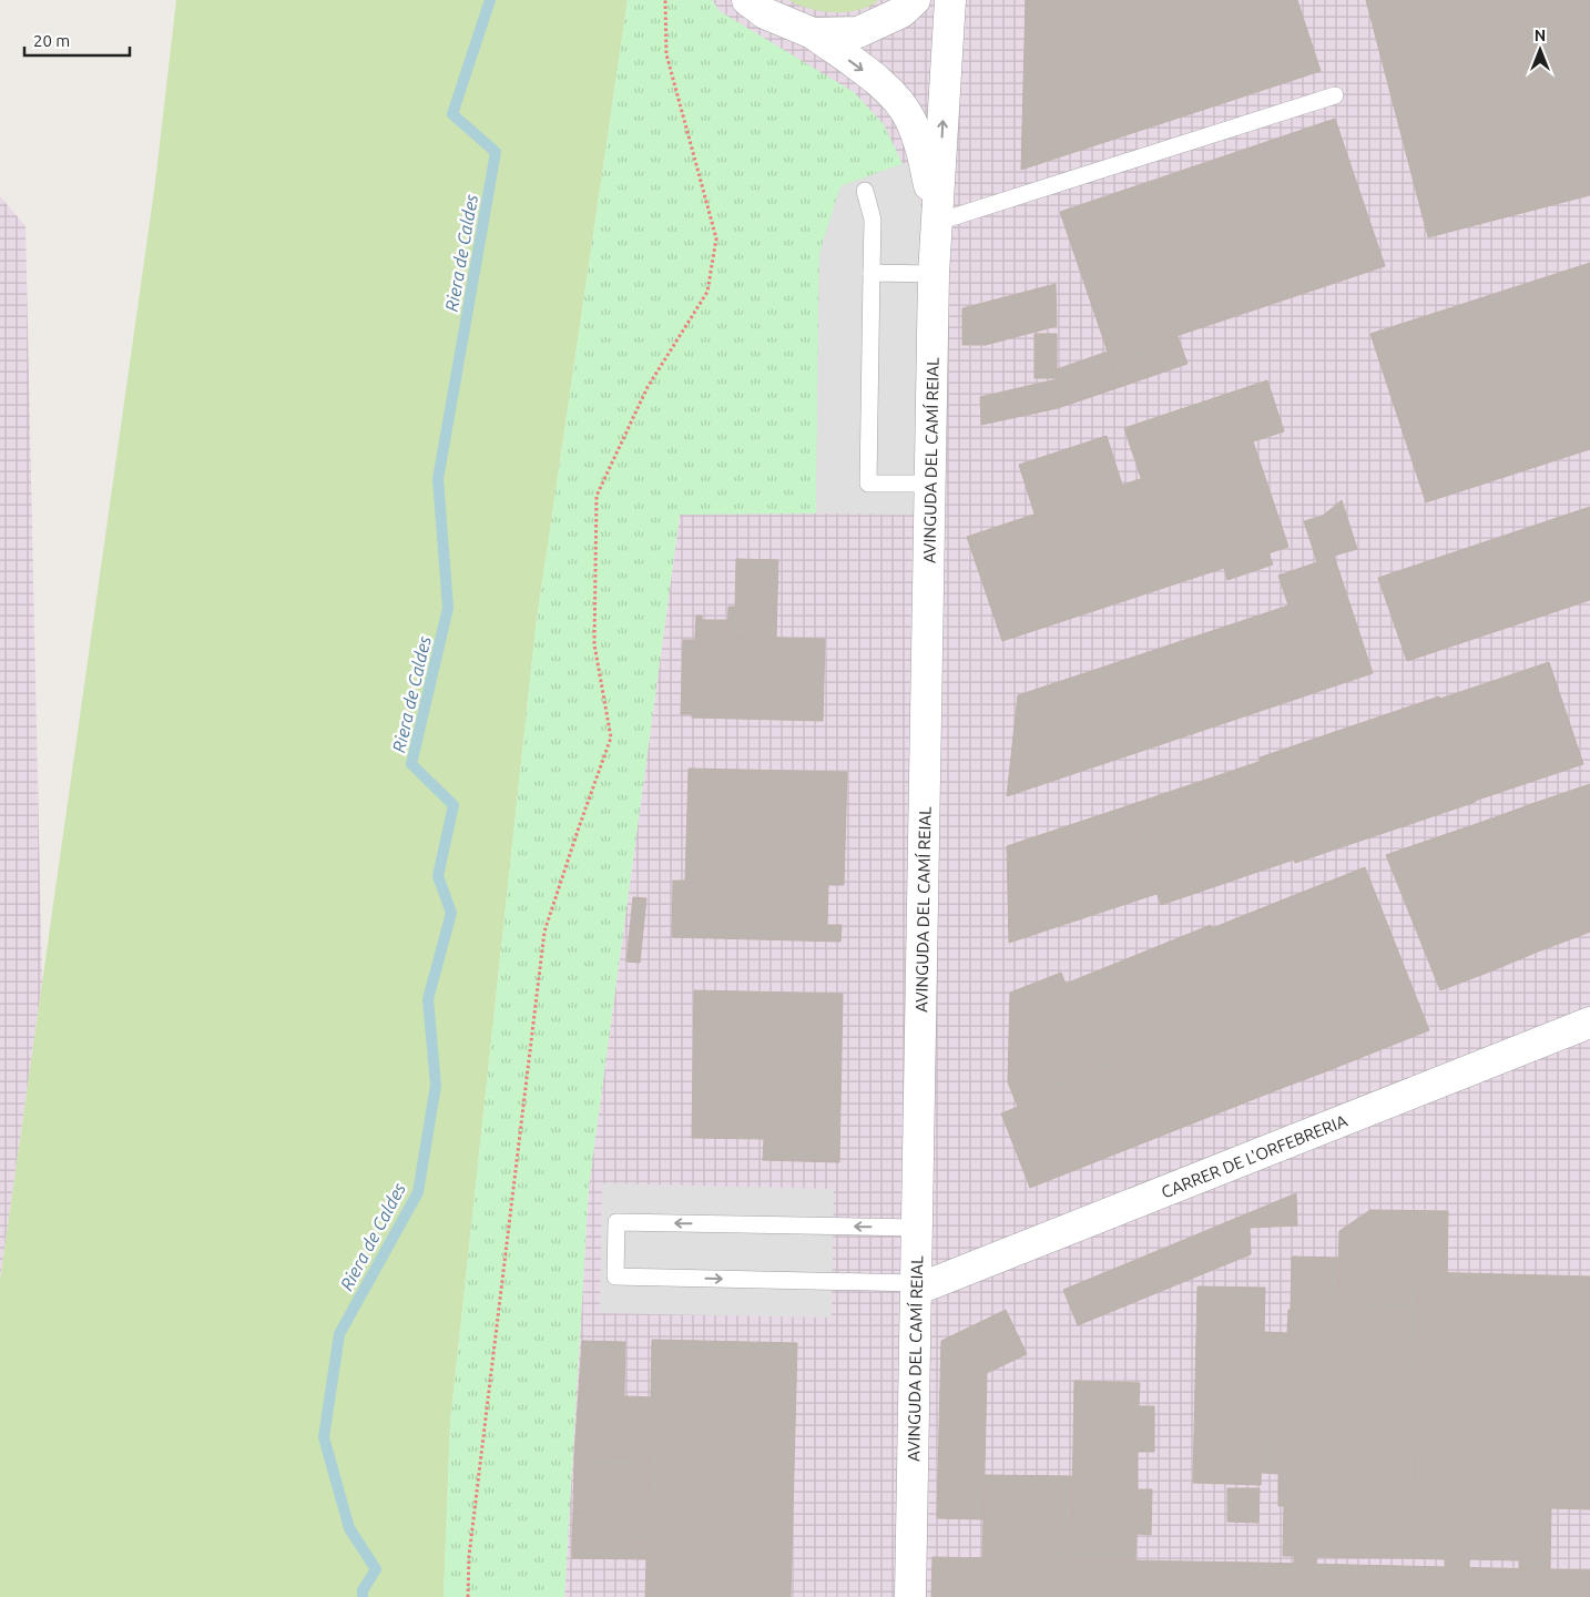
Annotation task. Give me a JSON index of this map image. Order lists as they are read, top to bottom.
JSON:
{
  "streets": {
    "street": ["AVINGUDA DEL CAMÍ REIAL", "CARRER DE L'ORFEBRERIA"]
  },
  "crossings": [
    ["AVINGUDA DEL CAMÍ REIAL", "CARRER DE L'ORFEBRERIA"]
  ],
  "water": ["Riera de Caldes"],
  "scale_bar": "20 m",
  "north": "top"
}
